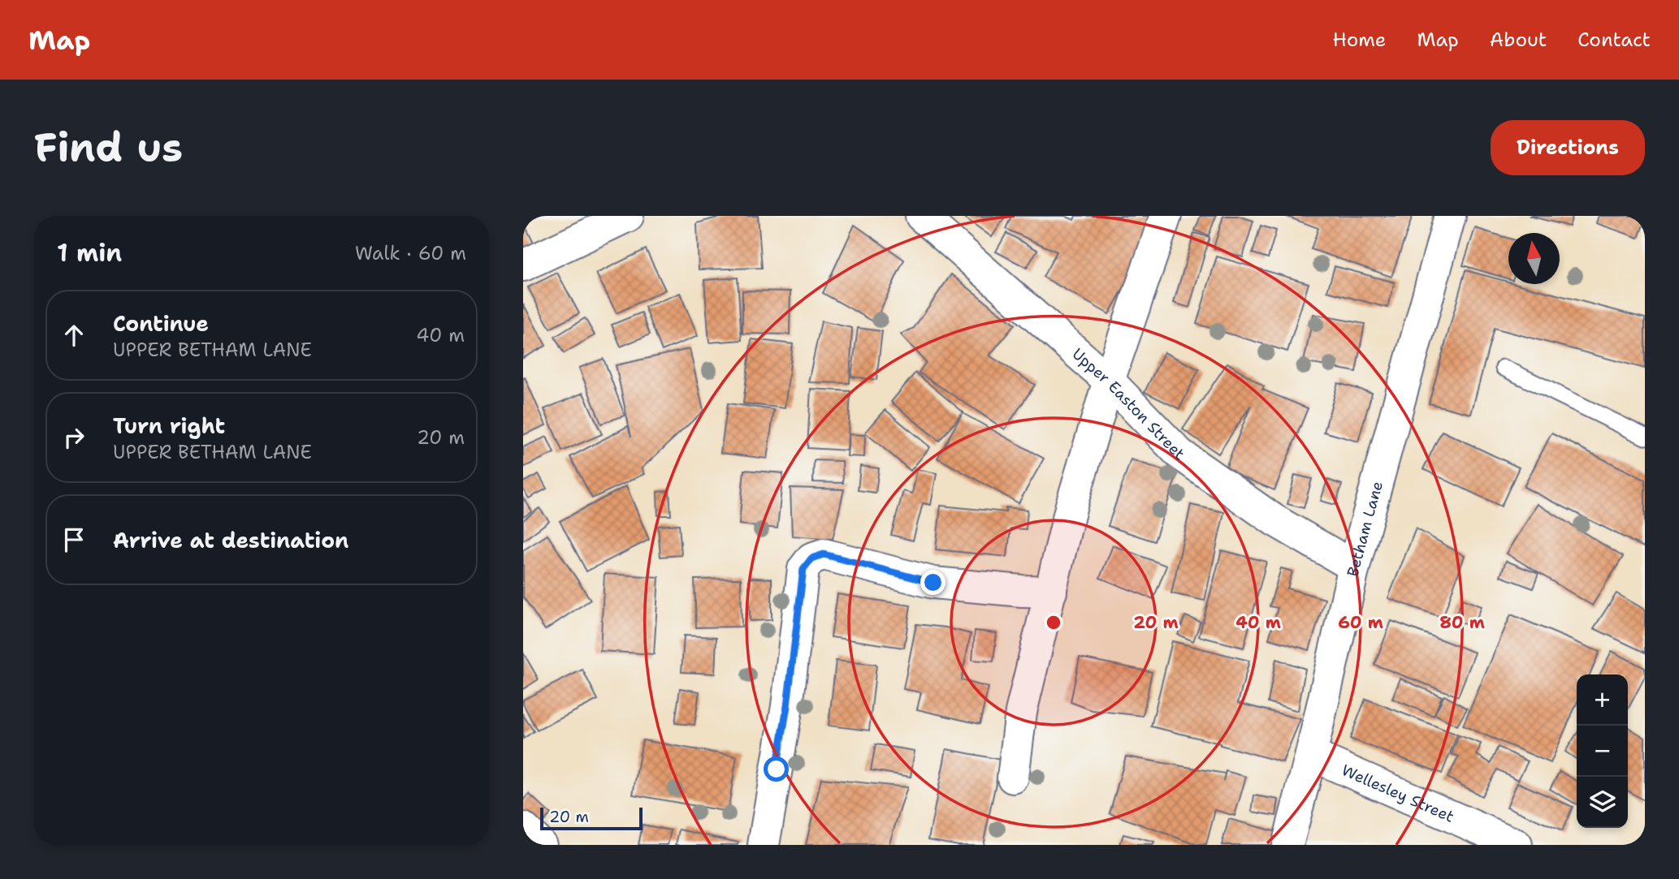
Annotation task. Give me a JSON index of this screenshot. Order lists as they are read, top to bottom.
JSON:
{
  "streets": {
    "street": ["Upper Easton Street", "Betham Lane", "Wellesley Street"]
  },
  "crossings": [
    ["Upper Easton Street", "Betham Lane"],
    ["Betham Lane", "Wellesley Street"]
  ],
  "scale_bar": "20 m",
  "north": "top",
  "page": {
    "header": "Map",
    "nav": [
      "Home",
      "Map",
      "About",
      "Contact"
    ],
    "buttons": "Directions",
    "title": "Find us",
    "heading": ["1 min", "Walk · 60 m"],
    "list": [
      ["Continue", "UPPER BETHAM LANE", "40 m"],
      ["Turn right", "UPPER BETHAM LANE", "20 m"],
      "Arrive at destination"
    ],
    "map_buttons": ["+", "−"],
    "scale": "20 m"
  },
  "rings": [
    "20 m",
    "40 m",
    "60 m",
    "80 m"
  ]
}
